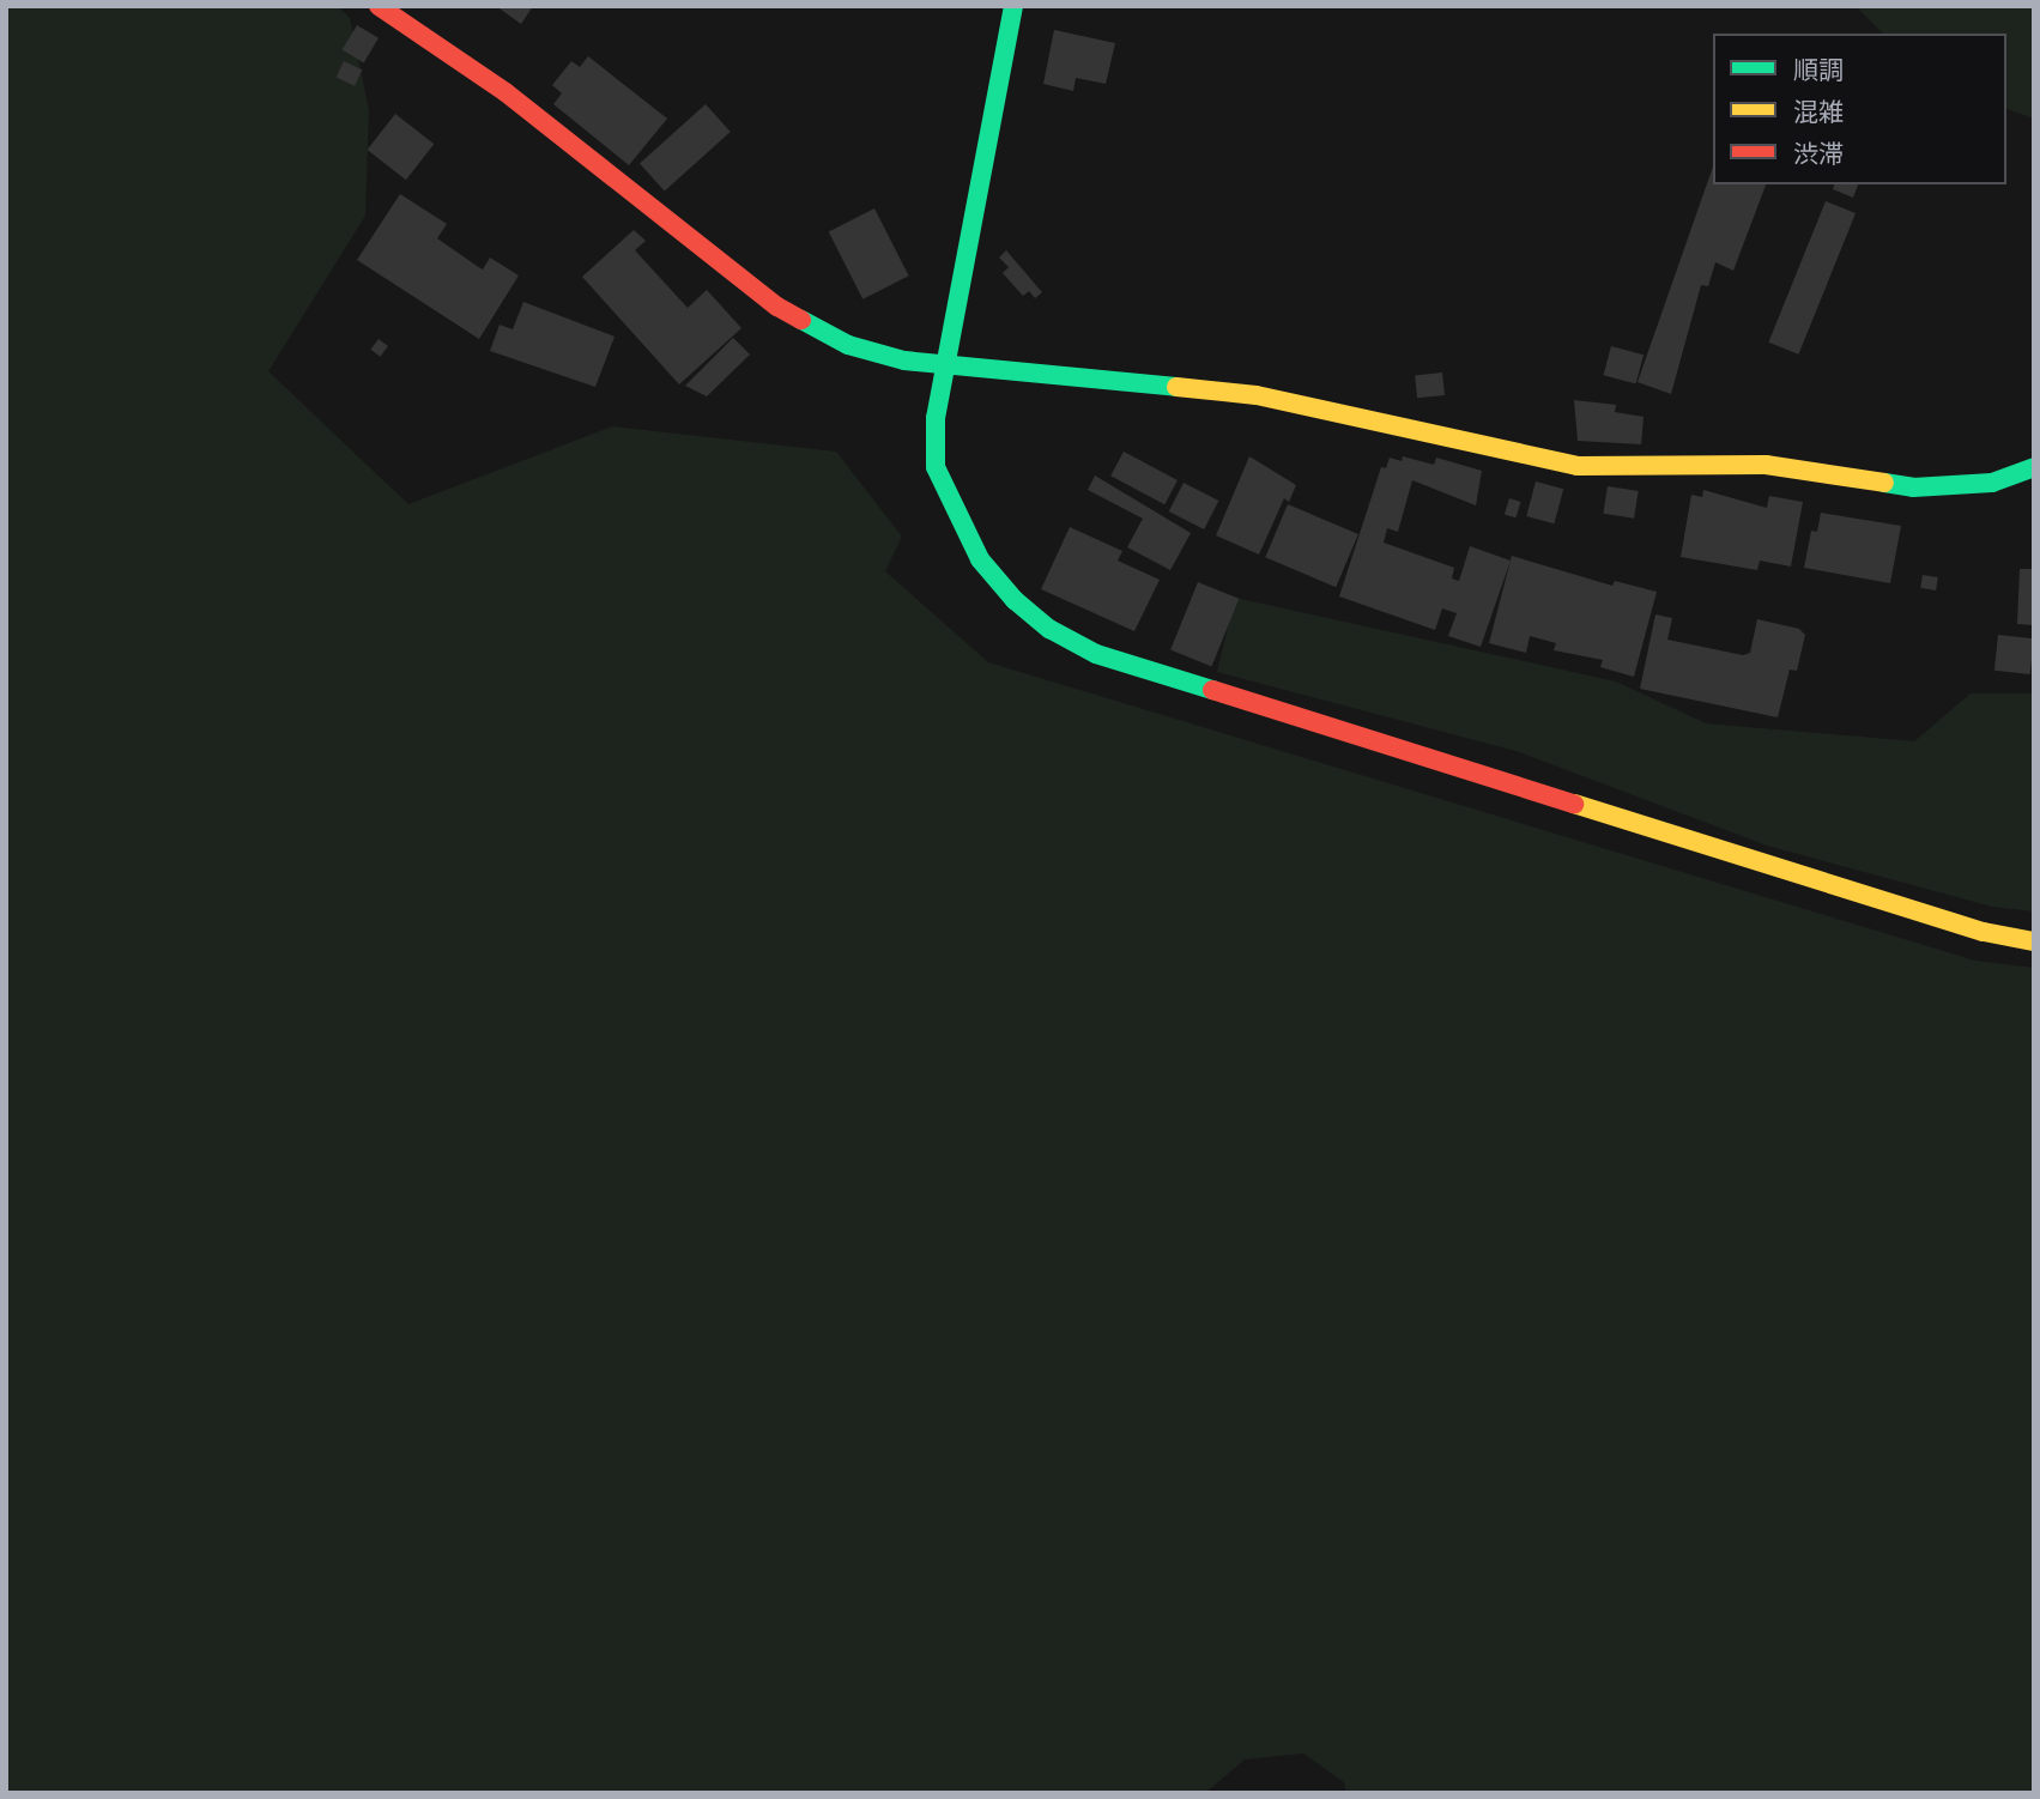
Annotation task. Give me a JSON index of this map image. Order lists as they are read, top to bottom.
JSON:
{
  "legend": ["順調", "混雑", "渋滞"]
}
